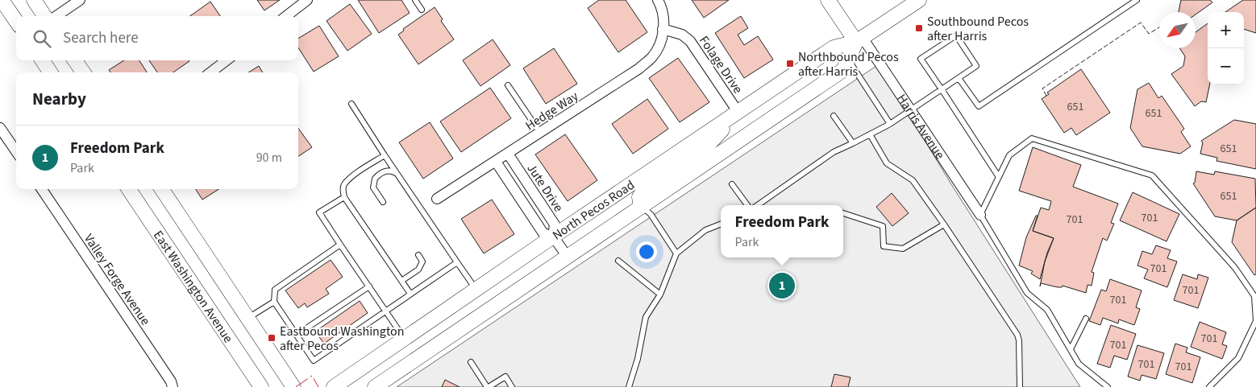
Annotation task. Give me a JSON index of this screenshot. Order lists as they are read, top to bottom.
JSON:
{
  "streets": {
    "main road": ["Harris Avenue", "North Pecos Road", "East Washington Avenue"],
    "street": [
      "Folage Drive",
      "Hedge Way",
      "Jute Drive",
      "Valley Forge Avenue"
    ]
  },
  "crossings": [
    ["Folage Drive", "Hedge Way"],
    ["Folage Drive", "North Pecos Road"],
    ["Hedge Way", "Jute Drive"],
    ["Harris Avenue", "North Pecos Road"],
    ["Jute Drive", "North Pecos Road"]
  ],
  "places": {
    "transit": ["Southbound Pecos after Harris", "Northbound Pecos after Harris", "Eastbound Washington after Pecos"]
  },
  "house_numbers": [
    "651",
    "651",
    "651",
    "651",
    "701",
    "701",
    "701",
    "701",
    "701",
    "701",
    "701",
    "701",
    "701"
  ],
  "north": "bottom left",
  "page": {
    "map_buttons": ["+", "−"],
    "search": "Search here",
    "heading": "Nearby",
    "list": [
      {
        "mark": "1",
        "name": "Freedom Park",
        "note": "Park",
        "value": "90 m"
      }
    ],
    "popup": ["Freedom Park", "Park"],
    "pins": "1"
  }
}
